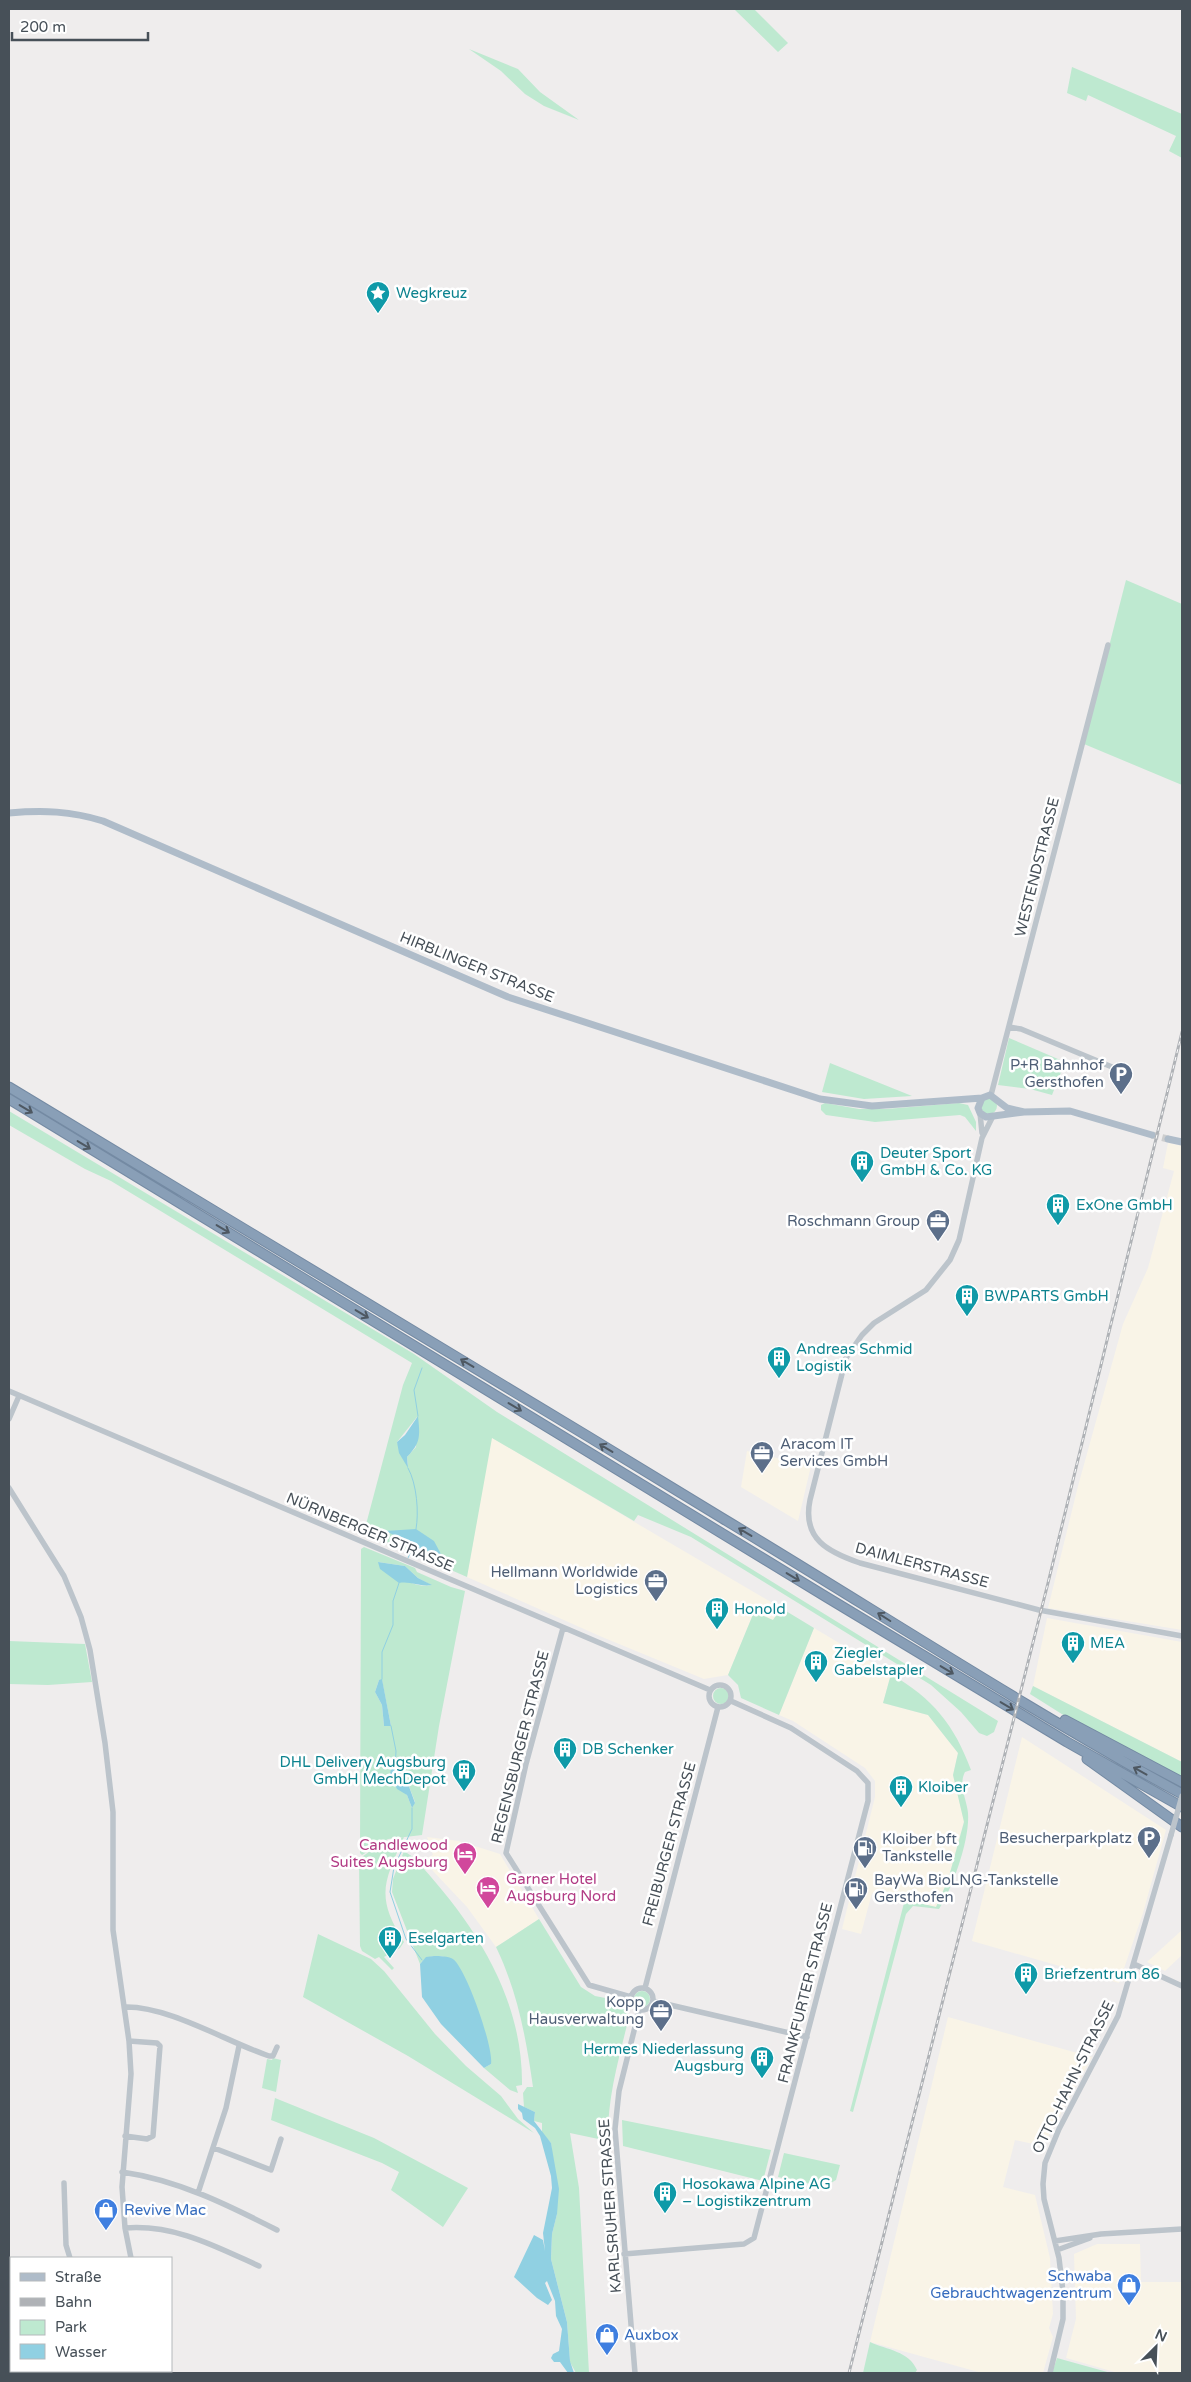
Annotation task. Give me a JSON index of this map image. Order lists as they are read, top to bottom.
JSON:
{
  "streets": {
    "main road": ["HIRBLINGER STRASSE"],
    "street": [
      "WESTENDSTRASSE",
      "NÜRNBERGER STRASSE",
      "DAIMLERSTRASSE",
      "REGENSBURGER STRASSE",
      "FREIBURGER STRASSE",
      "FRANKFURTER STRASSE",
      "OTTO-HAHN-STRASSE",
      "KARLSRUHER STRASSE"
    ]
  },
  "crossings": [
    ["WESTENDSTRASSE", "HIRBLINGER STRASSE"],
    ["WESTENDSTRASSE", "DAIMLERSTRASSE"],
    ["HIRBLINGER STRASSE", "DAIMLERSTRASSE"],
    ["NÜRNBERGER STRASSE", "REGENSBURGER STRASSE"],
    ["NÜRNBERGER STRASSE", "FREIBURGER STRASSE"],
    ["NÜRNBERGER STRASSE", "FRANKFURTER STRASSE"],
    ["REGENSBURGER STRASSE", "FREIBURGER STRASSE"],
    ["REGENSBURGER STRASSE", "KARLSRUHER STRASSE"],
    ["FREIBURGER STRASSE", "FRANKFURTER STRASSE"],
    ["FREIBURGER STRASSE", "KARLSRUHER STRASSE"],
    ["FRANKFURTER STRASSE", "KARLSRUHER STRASSE"]
  ],
  "places": {
    "place": ["Wegkreuz"],
    "parking": ["P+R Bahnhof Gersthofen", "Besucherparkplatz"],
    "building": [
      "Deuter Sport GmbH & Co. KG",
      "ExOne GmbH",
      "BWPARTS GmbH",
      "Andreas Schmid Logistik",
      "Honold",
      "MEA",
      "Ziegler Gabelstapler",
      "DB Schenker",
      "DHL Delivery Augsburg GmbH MechDepot",
      "Kloiber",
      "Eselgarten",
      "Briefzentrum 86",
      "Hermes Niederlassung Augsburg",
      "Hosokawa Alpine AG – Logistikzentrum"
    ],
    "office": [
      "Roschmann Group",
      "Aracom IT Services GmbH",
      "Hellmann Worldwide Logistics",
      "Kopp Hausverwaltung"
    ],
    "fuel station": ["Kloiber bft Tankstelle", "BayWa BioLNG-Tankstelle Gersthofen"],
    "hotel": ["Candlewood Suites Augsburg", "Garner Hotel Augsburg Nord"],
    "shop": ["Revive Mac", "Schwaba Gebrauchtwagenzentrum", "Auxbox"]
  },
  "legend": [
    "Straße",
    "Bahn",
    "Park",
    "Wasser"
  ],
  "scale_bar": "200 m",
  "north": "top right"
}
